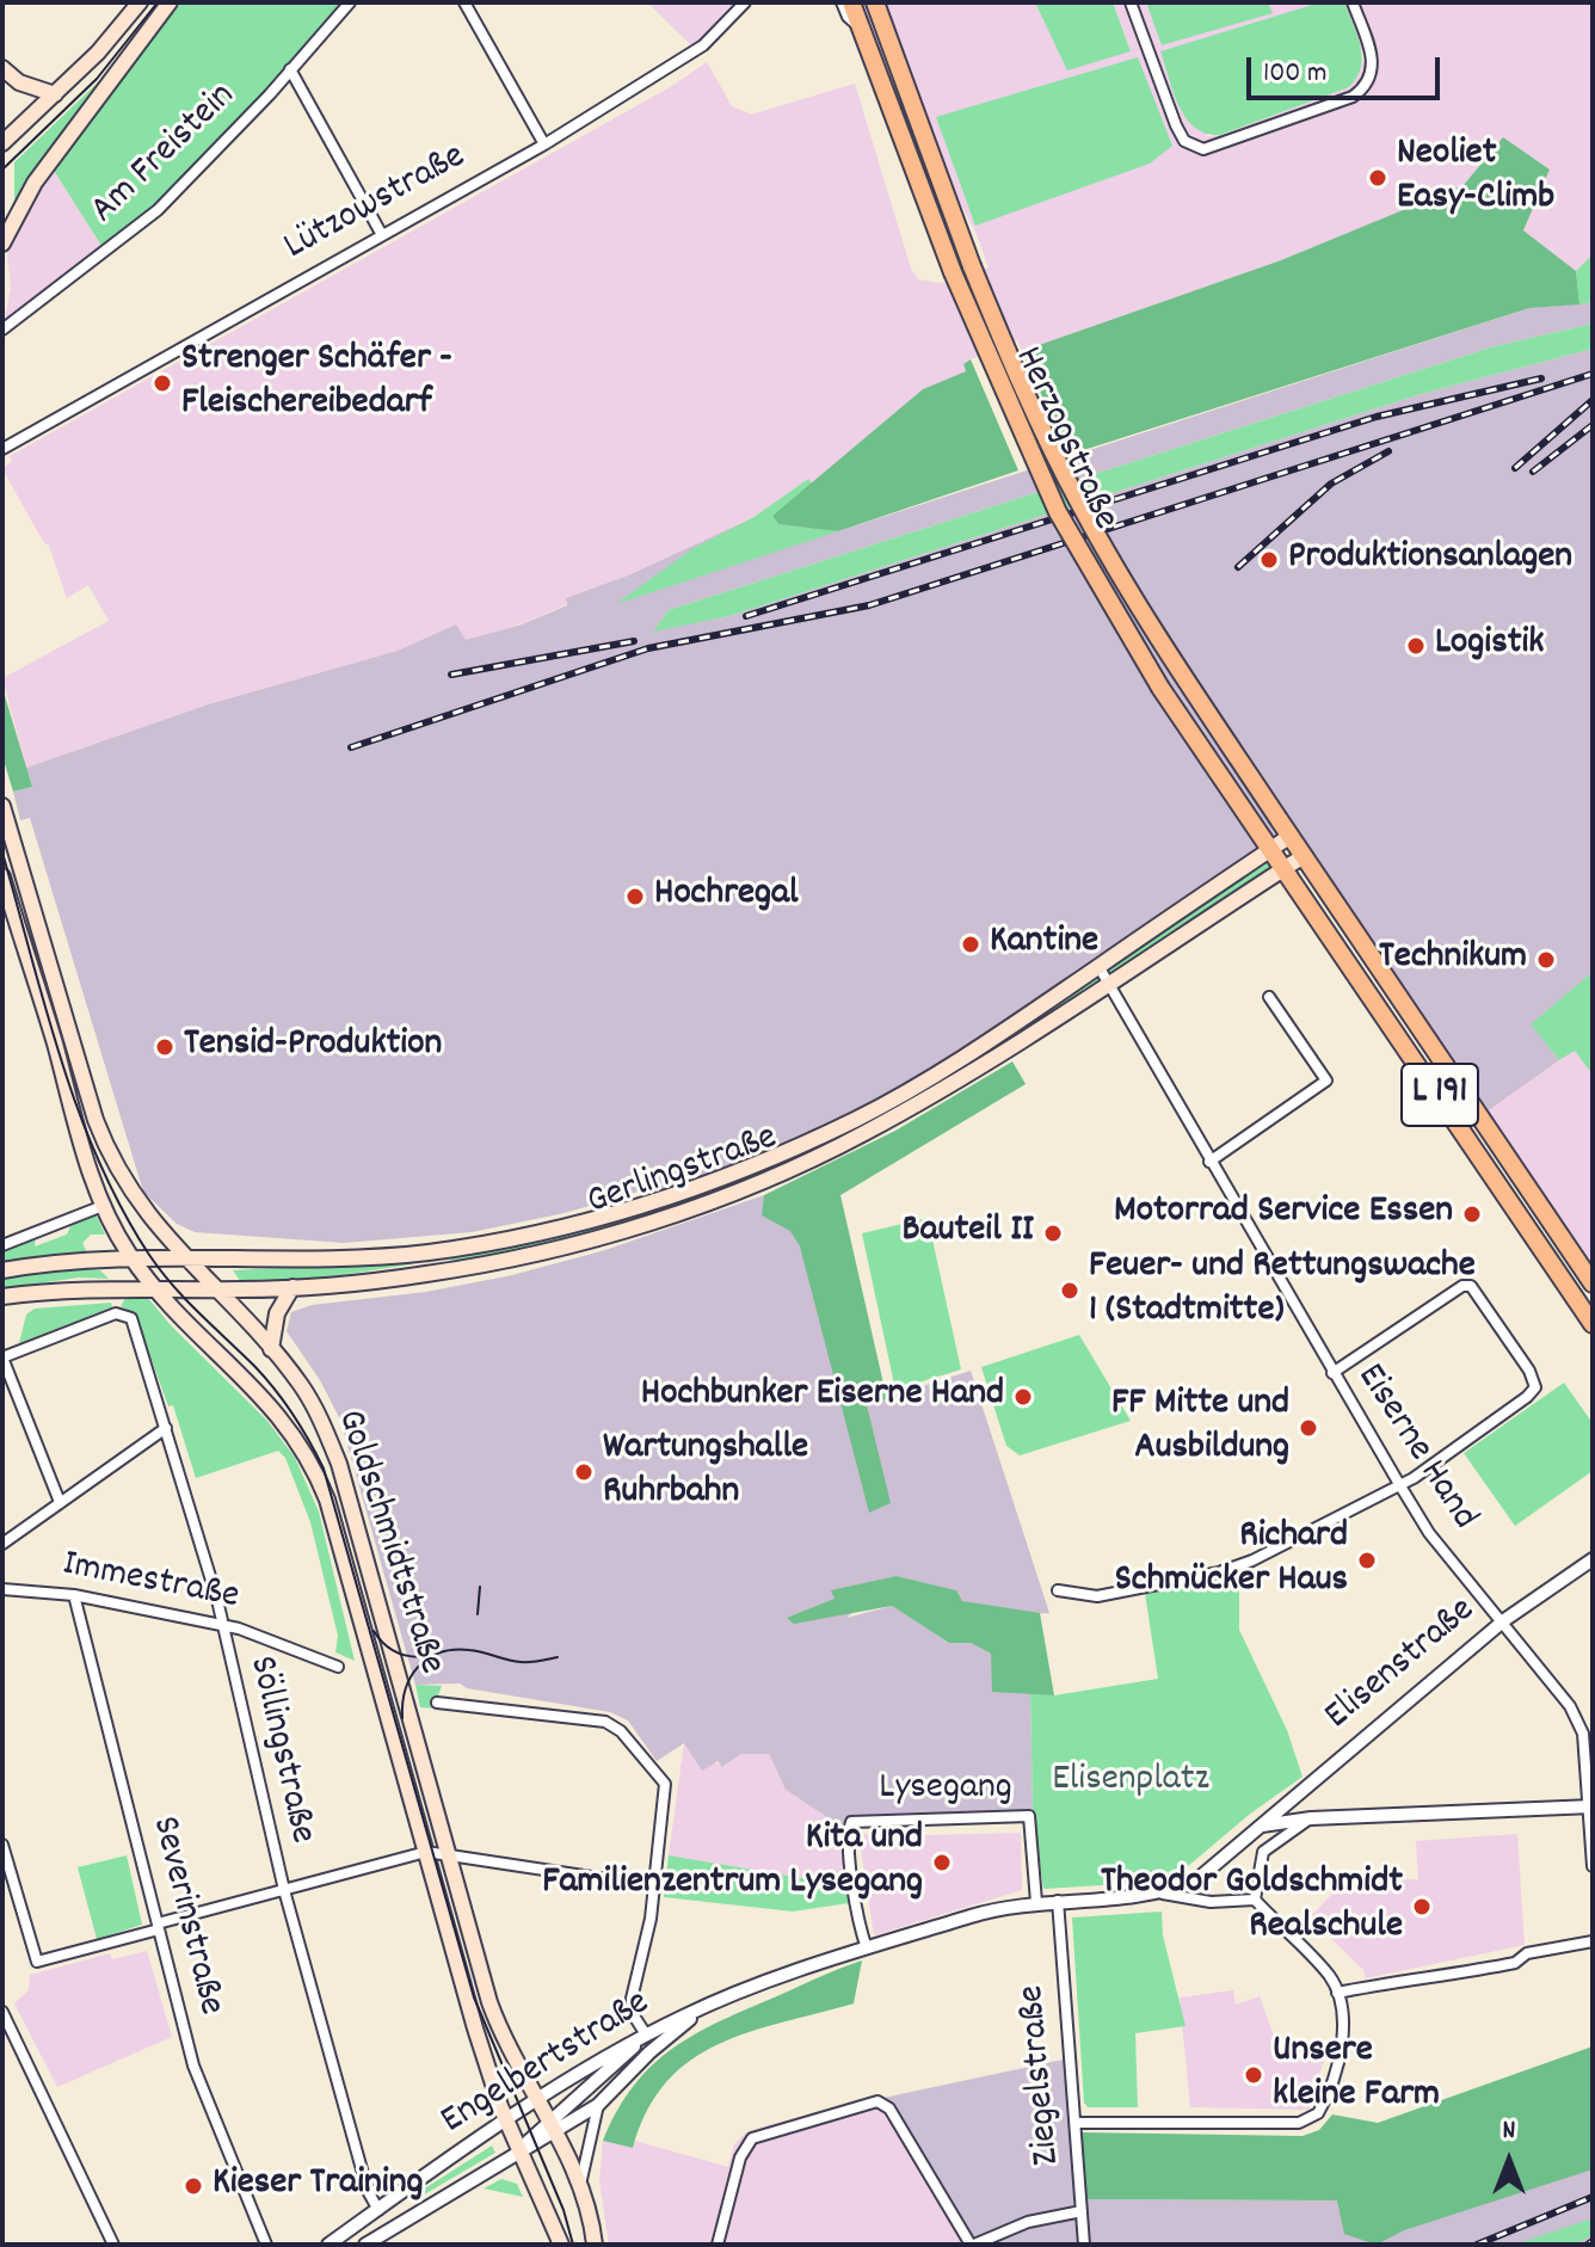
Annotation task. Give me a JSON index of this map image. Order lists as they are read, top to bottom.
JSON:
{
  "streets": {
    "main road": [
      "Herzogstraße",
      "L 191",
      "Gerlingstraße",
      "Goldschmidtstraße"
    ],
    "street": [
      "Am Freistein",
      "Lützowstraße",
      "Eiserne Hand",
      "Immestraße",
      "Elisenstraße",
      "Söllingstraße",
      "Lysegang",
      "Severinstraße",
      "Engelbertstraße",
      "Ziegelstraße"
    ]
  },
  "crossings": [
    ["Herzogstraße", "L 191"],
    ["Herzogstraße", "Gerlingstraße"],
    ["L 191", "Gerlingstraße"],
    ["Gerlingstraße", "Eiserne Hand"],
    ["Gerlingstraße", "Goldschmidtstraße"],
    ["Eiserne Hand", "Elisenstraße"],
    ["Goldschmidtstraße", "Engelbertstraße"],
    ["Immestraße", "Söllingstraße"],
    ["Immestraße", "Severinstraße"],
    ["Söllingstraße", "Engelbertstraße"],
    ["Lysegang", "Engelbertstraße"],
    ["Engelbertstraße", "Ziegelstraße"]
  ],
  "parks": ["Elisenplatz"],
  "places": [
    "Neoliet Easy-Climb",
    "Strenger Schäfer - Fleischereibedarf",
    "Produktionsanlagen",
    "Logistik",
    "Hochregal",
    "Kantine",
    "Technikum",
    "Tensid-Produktion",
    "Motorrad Service Essen",
    "Bauteil II",
    "Feuer- und Rettungswache 1 (Stadtmitte)",
    "Hochbunker Eiserne Hand",
    "FF Mitte und Ausbildung",
    "Wartungshalle Ruhrbahn",
    "Richard Schmücker Haus",
    "Kita und Familienzentrum Lysegang",
    "Theodor Goldschmidt Realschule",
    "Unsere kleine Farm",
    "Kieser Training"
  ],
  "scale_bar": "100 m",
  "north": "top"
}
